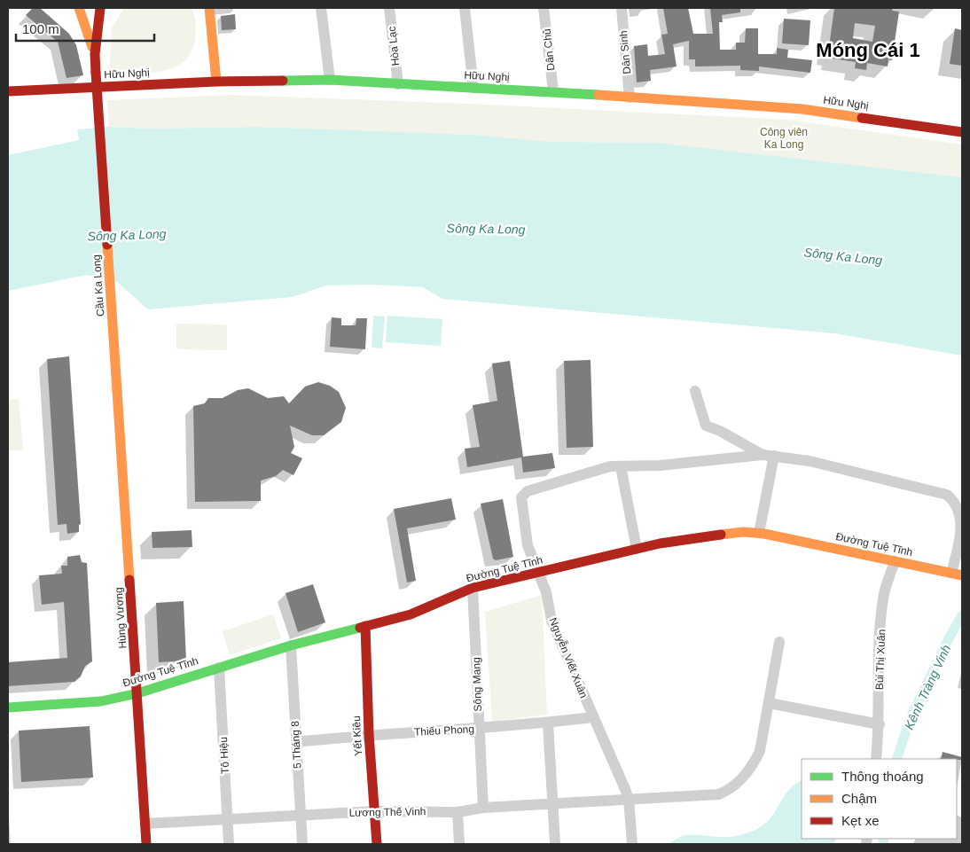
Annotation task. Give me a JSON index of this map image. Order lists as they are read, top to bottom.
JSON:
{
  "streets": {
    "street": [
      "Hòa Lạc",
      "Dân Chủ",
      "Dân Sinh",
      "Hữu Nghị",
      "Cầu Ka Long",
      "Đường Tuệ Tĩnh",
      "Hùng Vương",
      "Nguyễn Viết Xuân",
      "Bùi Thị Xuân",
      "Sông Mang",
      "Thiếu Phong",
      "Yết Kiêu",
      "5 Tháng 8",
      "Tô Hiệu",
      "Lương Thế Vinh"
    ]
  },
  "crossings": [
    ["Hòa Lạc", "Hữu Nghị"],
    ["Dân Chủ", "Hữu Nghị"],
    ["Dân Sinh", "Hữu Nghị"],
    ["Cầu Ka Long", "Hùng Vương"],
    ["Đường Tuệ Tĩnh", "Hùng Vương"],
    ["Đường Tuệ Tĩnh", "Nguyễn Viết Xuân"],
    ["Đường Tuệ Tĩnh", "Bùi Thị Xuân"],
    ["Đường Tuệ Tĩnh", "Sông Mang"],
    ["Đường Tuệ Tĩnh", "Yết Kiêu"],
    ["Đường Tuệ Tĩnh", "5 Tháng 8"],
    ["Đường Tuệ Tĩnh", "Tô Hiệu"],
    ["Hùng Vương", "Lương Thế Vinh"],
    ["Nguyễn Viết Xuân", "Thiếu Phong"],
    ["Nguyễn Viết Xuân", "Lương Thế Vinh"],
    ["Sông Mang", "Thiếu Phong"],
    ["Sông Mang", "Lương Thế Vinh"],
    ["Thiếu Phong", "Yết Kiêu"],
    ["Thiếu Phong", "5 Tháng 8"],
    ["Yết Kiêu", "Lương Thế Vinh"],
    ["5 Tháng 8", "Lương Thế Vinh"],
    ["Tô Hiệu", "Lương Thế Vinh"]
  ],
  "districts": ["Móng Cái 1"],
  "water": ["Sông Ka Long", "Kênh Tràng Vinh"],
  "parks": ["Công viên Ka Long"],
  "legend": ["Thông thoáng", "Chậm", "Kẹt xe"],
  "scale_bar": "100 m"
}
